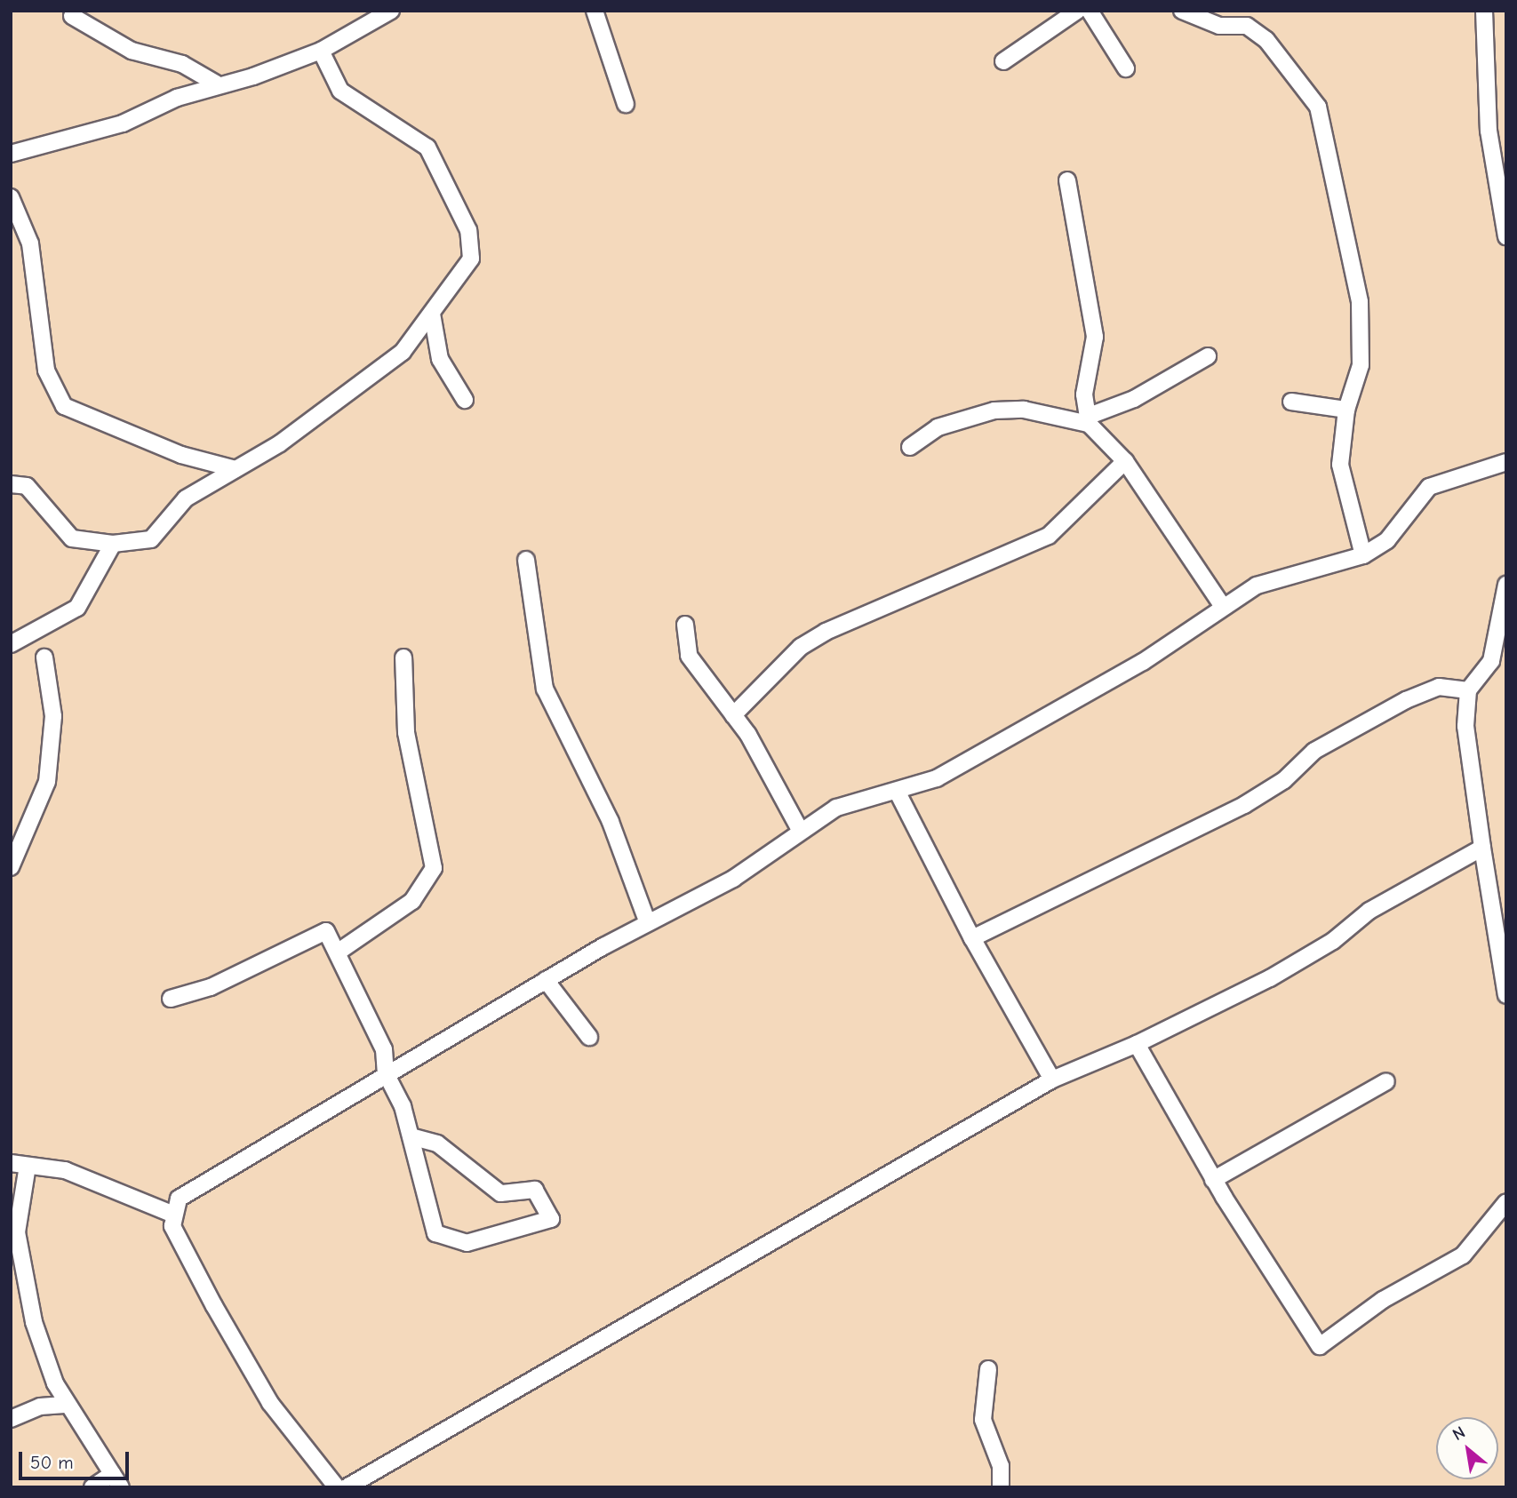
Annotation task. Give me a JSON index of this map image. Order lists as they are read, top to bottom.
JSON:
{
  "scale_bar": "50 m",
  "north": "top left"
}
